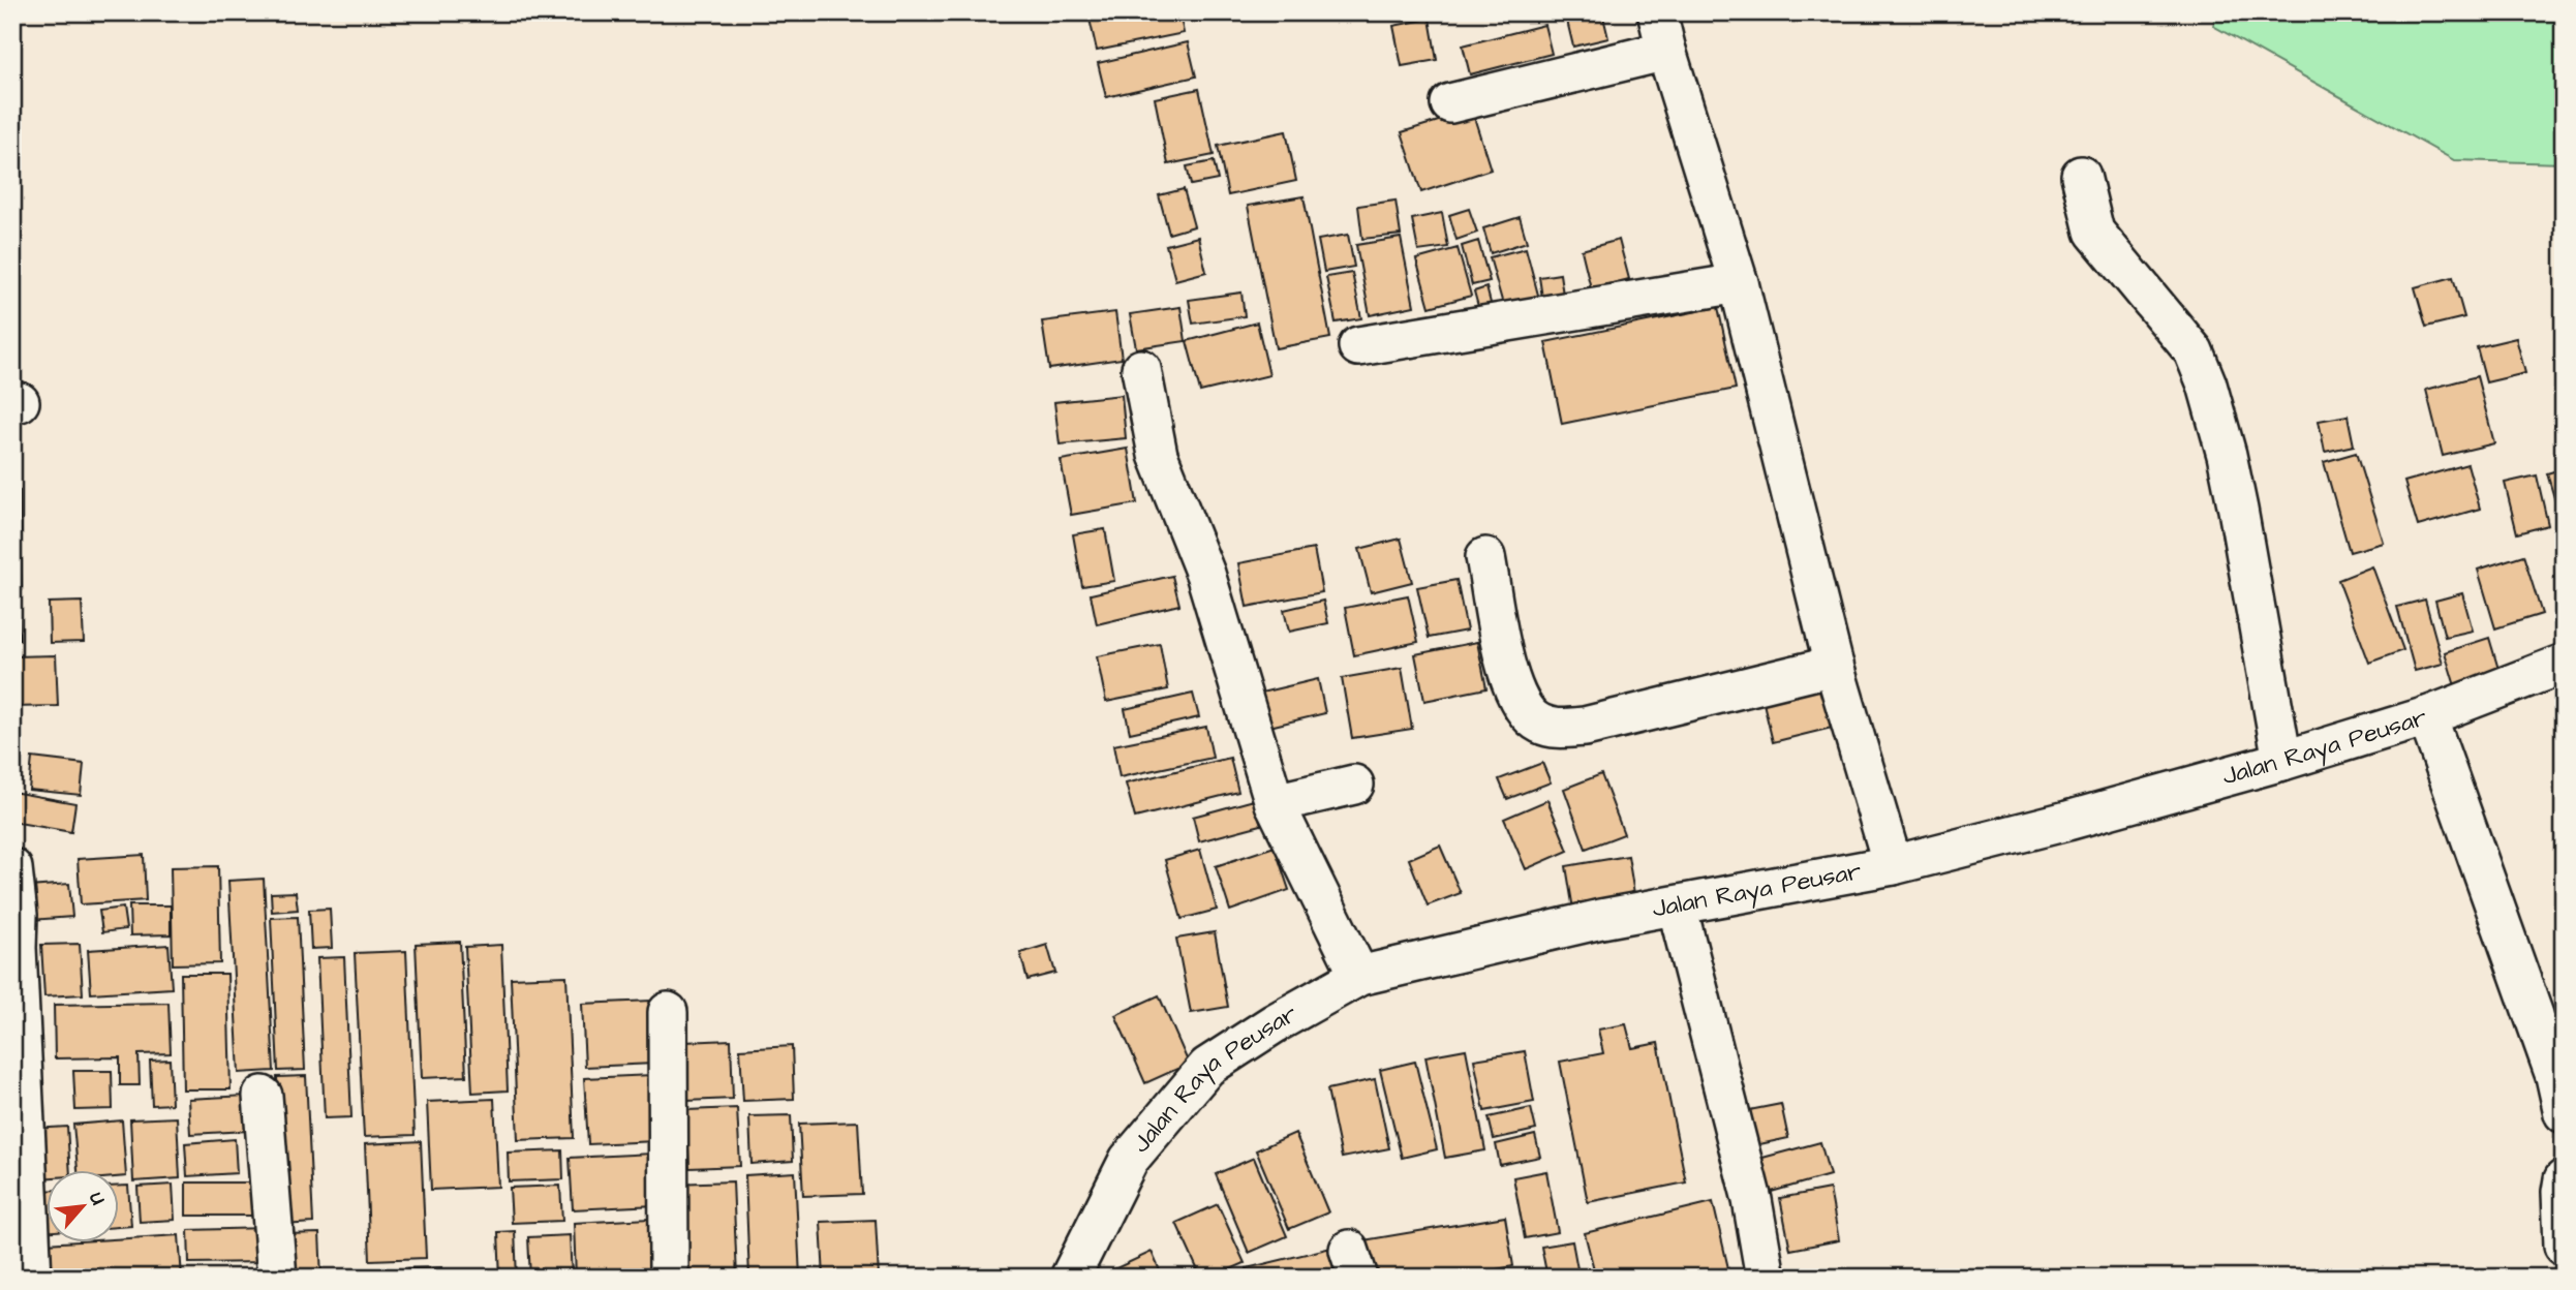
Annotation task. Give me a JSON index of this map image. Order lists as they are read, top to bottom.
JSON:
{
  "streets": {
    "street": ["Jalan Raya Peusar"]
  },
  "north": "top right"
}
